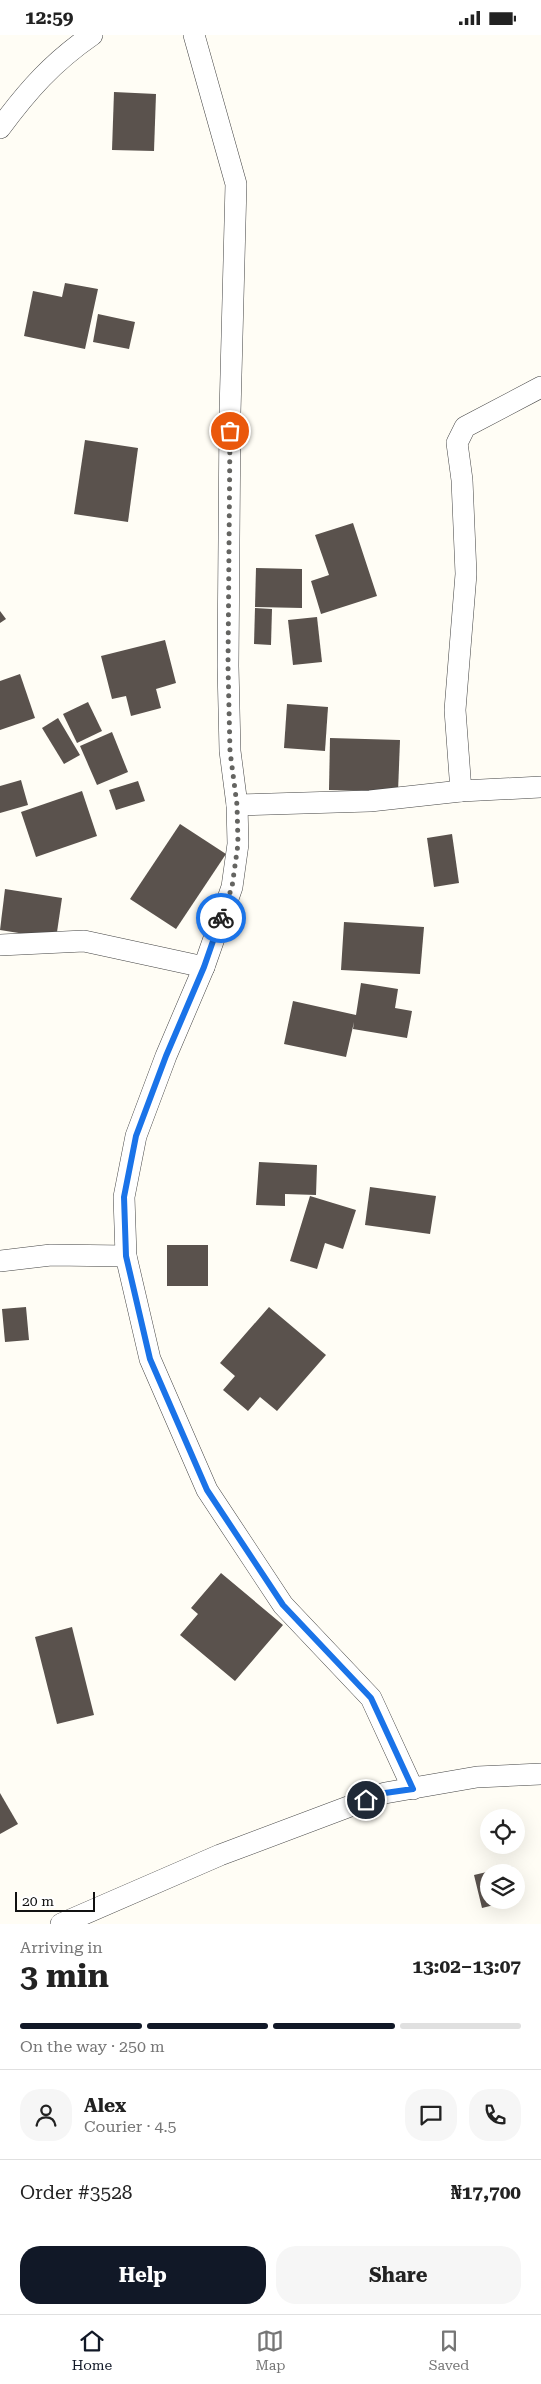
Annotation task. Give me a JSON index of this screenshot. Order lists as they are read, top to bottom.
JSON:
{
  "scale_bar": "20 m",
  "page": {
    "status": "12:59",
    "scale": "20 m",
    "heading": ["3 min", "Arriving in", "13:02–13:07"],
    "panel": [
      "Alex",
      "Courier · 4.5",
      "Order #3528",
      "₦17,700"
    ],
    "bar": "On the way · 250 m",
    "buttons": ["Help", "Share"],
    "tabs": ["Home", "Map", "Saved"]
  }
}
